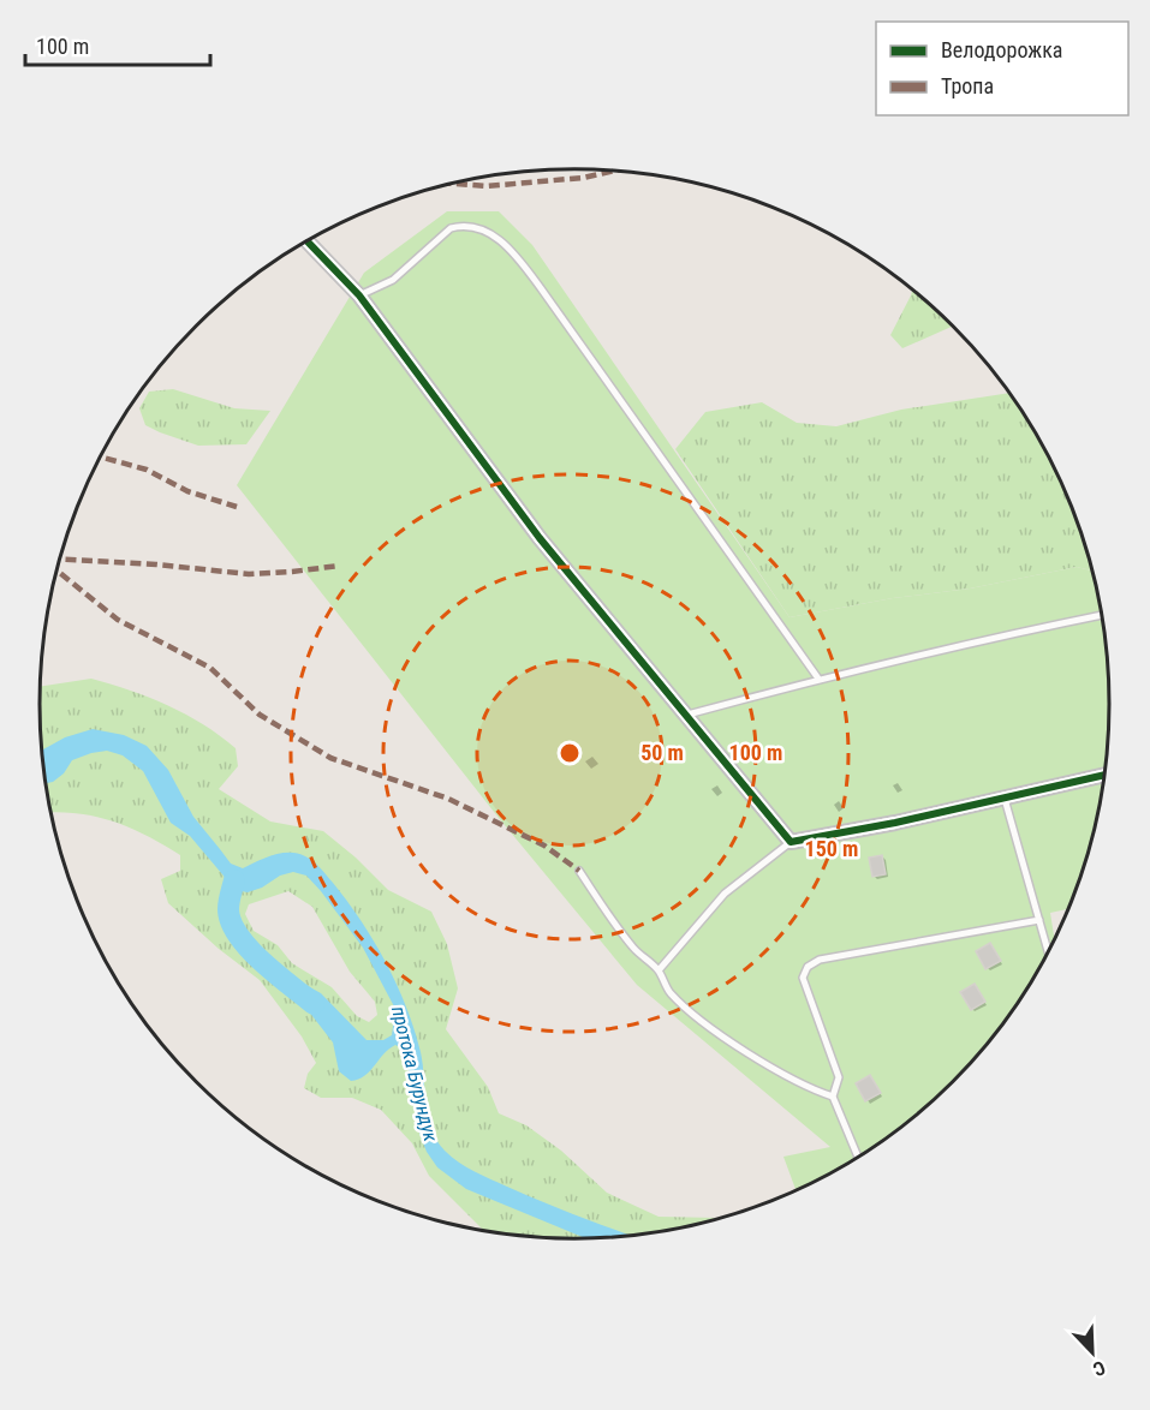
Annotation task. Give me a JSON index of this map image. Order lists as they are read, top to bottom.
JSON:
{
  "water": ["протока Бурундук"],
  "legend": ["Велодорожка", "Тропа"],
  "scale_bar": "100 m",
  "north": "bottom right",
  "rings": ["50 m", "100 m", "150 m"]
}
